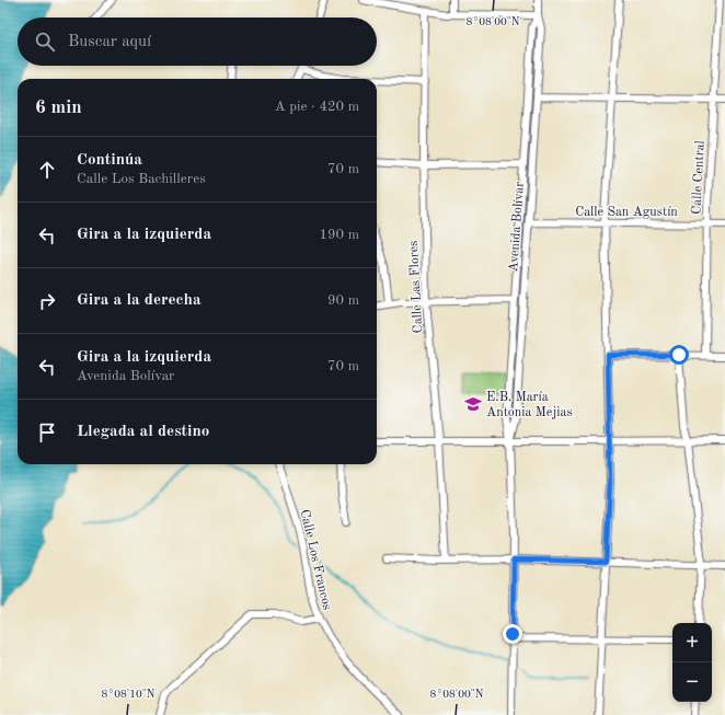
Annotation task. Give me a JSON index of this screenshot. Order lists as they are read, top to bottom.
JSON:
{
  "streets": {
    "street": [
      "Calle Central",
      "Calle San Agustín",
      "Avenida Bolívar",
      "Calle Las Flores",
      "Calle Los Francos"
    ]
  },
  "crossings": [
    ["Calle Central", "Calle San Agustín"],
    ["Calle San Agustín", "Avenida Bolívar"]
  ],
  "places": {
    "school or university": ["E.B. María Antonia Mejias"]
  },
  "page": {
    "search": "Buscar aquí",
    "heading": ["6 min", "A pie · 420 m"],
    "list": [
      ["Continúa", "Calle Los Bachilleres", "70 m"],
      ["Gira a la izquierda", "190 m"],
      ["Gira a la derecha", "90 m"],
      ["Gira a la izquierda", "Avenida Bolívar", "70 m"],
      "Llegada al destino"
    ],
    "map_buttons": ["+", "−"]
  },
  "coordinates": ["8°08'00\"N", "8°08'10\"N"]
}
